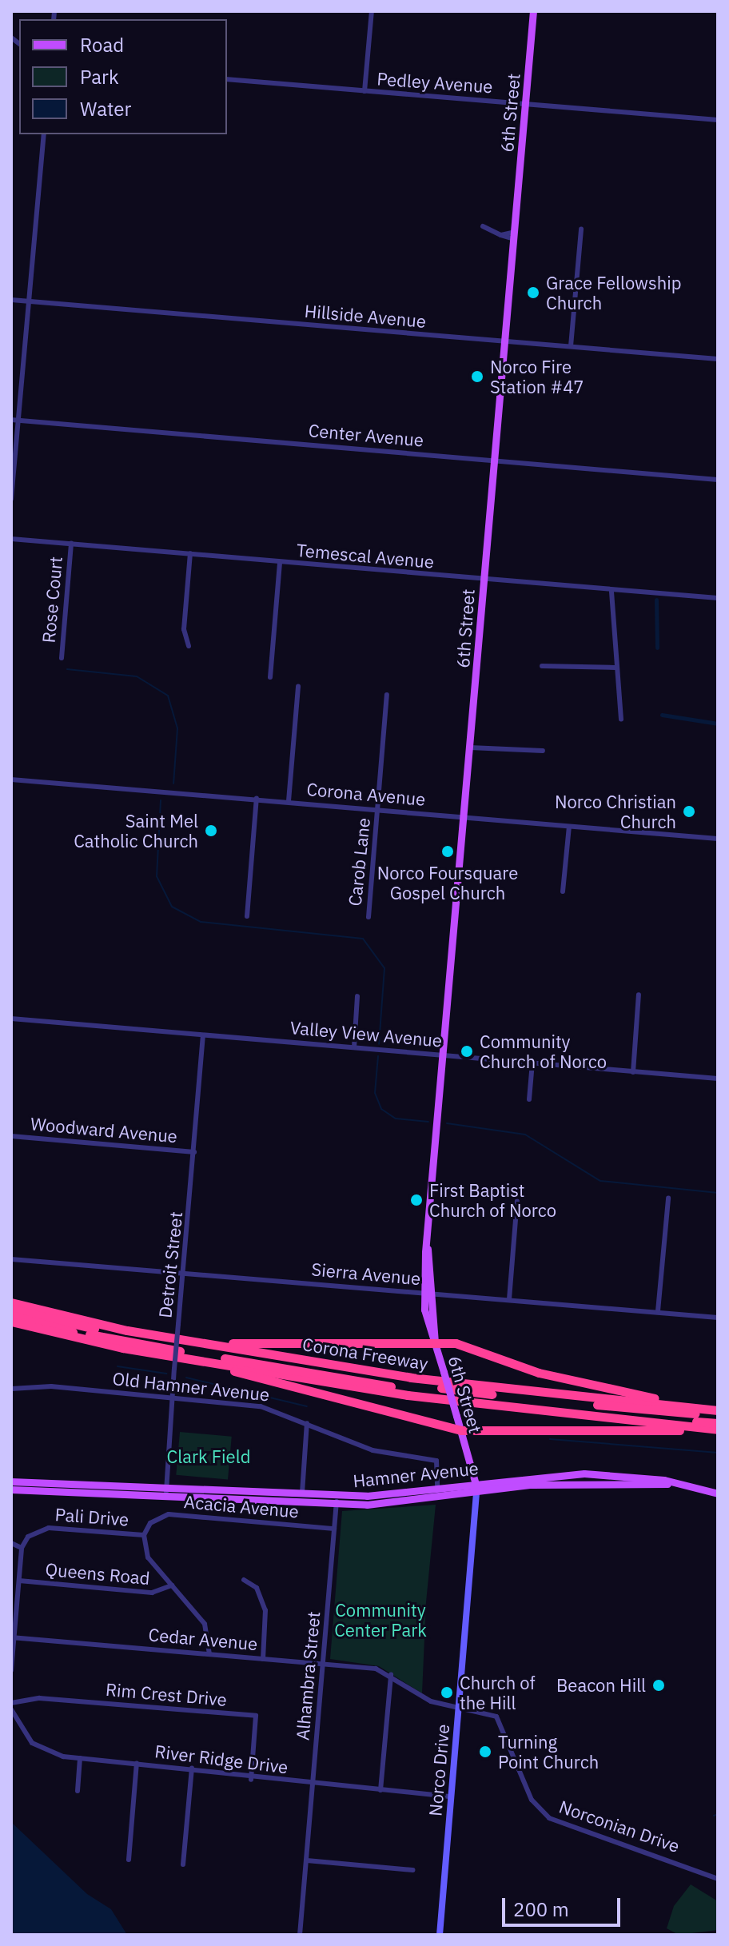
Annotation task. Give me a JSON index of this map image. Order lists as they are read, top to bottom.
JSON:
{
  "streets": {
    "highway": ["Corona Freeway"],
    "main road": ["6th Street", "Hamner Avenue", "Norco Drive"],
    "street": [
      "Pedley Avenue",
      "Hillside Avenue",
      "Center Avenue",
      "Temescal Avenue",
      "Rose Court",
      "Corona Avenue",
      "Carob Lane",
      "Valley View Avenue",
      "Woodward Avenue",
      "Detroit Street",
      "Sierra Avenue",
      "Old Hamner Avenue",
      "Acacia Avenue",
      "Pali Drive",
      "Queens Road",
      "Cedar Avenue",
      "Alhambra Street",
      "Rim Crest Drive",
      "River Ridge Drive",
      "Norconian Drive"
    ]
  },
  "crossings": [
    ["Pedley Avenue", "6th Street"],
    ["6th Street", "Hillside Avenue"],
    ["6th Street", "Center Avenue"],
    ["6th Street", "Temescal Avenue"],
    ["6th Street", "Corona Avenue"],
    ["6th Street", "Valley View Avenue"],
    ["6th Street", "Sierra Avenue"],
    ["6th Street", "Hamner Avenue"],
    ["6th Street", "Norco Drive"],
    ["Temescal Avenue", "Rose Court"],
    ["Corona Avenue", "Carob Lane"],
    ["Valley View Avenue", "Detroit Street"],
    ["Woodward Avenue", "Detroit Street"],
    ["Detroit Street", "Sierra Avenue"],
    ["Detroit Street", "Old Hamner Avenue"],
    ["Detroit Street", "Hamner Avenue"],
    ["Old Hamner Avenue", "Hamner Avenue"],
    ["Hamner Avenue", "Alhambra Street"],
    ["Hamner Avenue", "Norco Drive"],
    ["Acacia Avenue", "Pali Drive"],
    ["Acacia Avenue", "Alhambra Street"],
    ["Cedar Avenue", "Alhambra Street"],
    ["Cedar Avenue", "Norconian Drive"],
    ["Alhambra Street", "River Ridge Drive"],
    ["Rim Crest Drive", "River Ridge Drive"],
    ["River Ridge Drive", "Norco Drive"],
    ["Norco Drive", "Norconian Drive"]
  ],
  "parks": ["Clark Field", "Community Center Park"],
  "places": [
    "Grace Fellowship Church",
    "Norco Fire Station #47",
    "Norco Christian Church",
    "Saint Mel Catholic Church",
    "Norco Foursquare Gospel Church",
    "Community Church of Norco",
    "First Baptist Church of Norco",
    "Beacon Hill",
    "Church of the Hill",
    "Turning Point Church"
  ],
  "legend": ["Road", "Park", "Water"],
  "scale_bar": "200 m"
}
